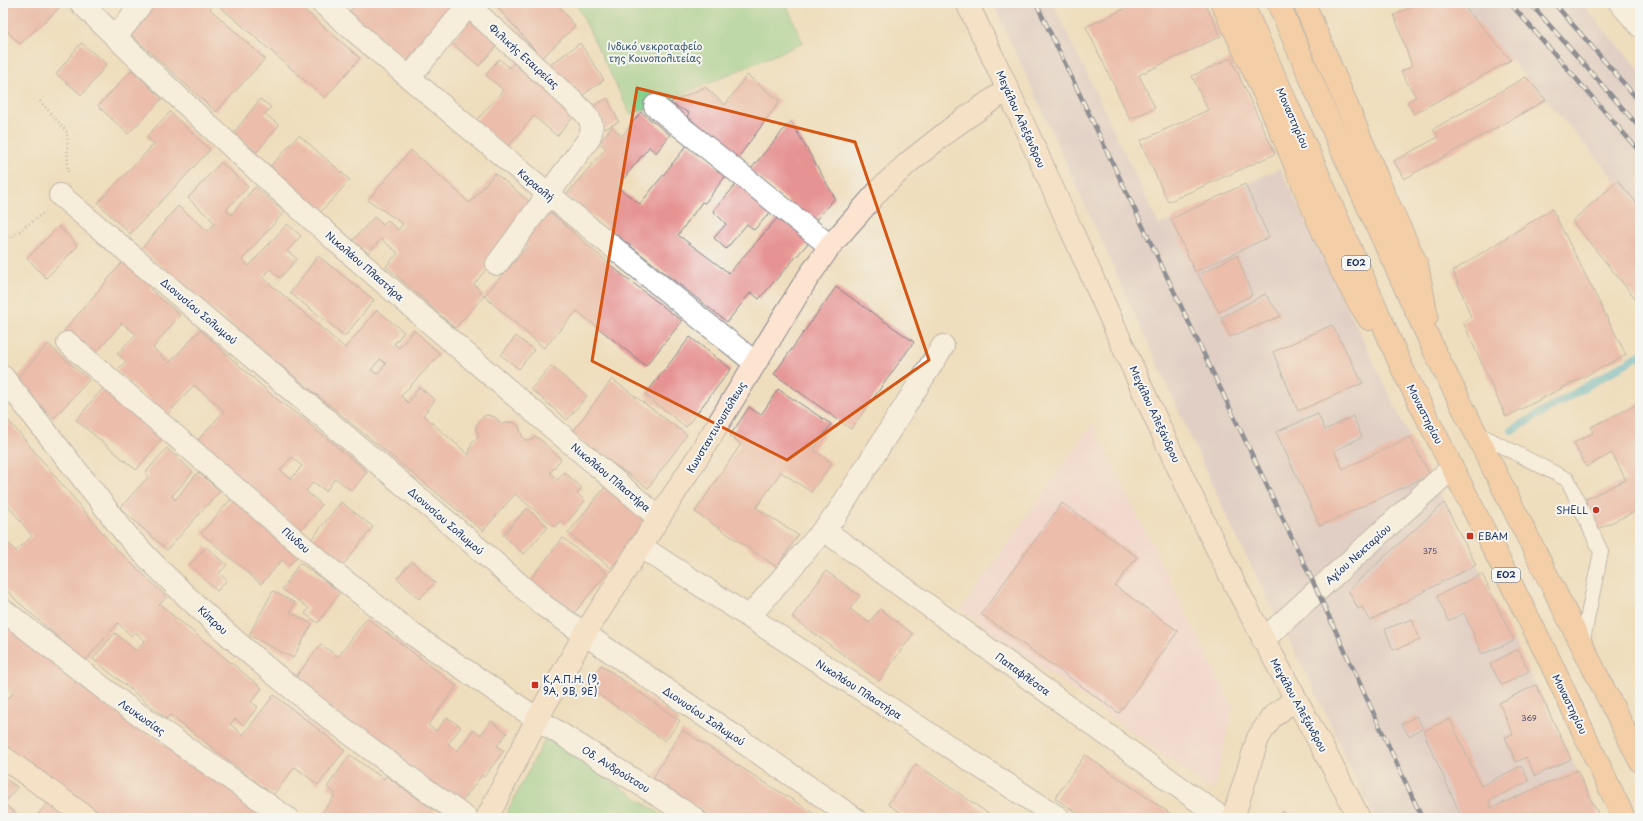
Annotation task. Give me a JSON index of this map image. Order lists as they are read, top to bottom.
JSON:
{
  "streets": {
    "main road": ["Μοναστηρίου", "ΕΟ2"],
    "street": [
      "Φιλικής Εταιρείας",
      "Μεγάλου Αλεξάνδρου",
      "Καραολή",
      "Νικολάου Πλαστήρα",
      "Διονυσίου Σολωμού",
      "Κωνσταντινουπόλεως",
      "Πίνδου",
      "Αγίου Νεκταρίου",
      "Κύπρου",
      "Παπαφλέσσα",
      "Λευκωσίας",
      "Οδ. Ανδρούτσου"
    ]
  },
  "crossings": [
    ["Φιλικής Εταιρείας", "Καραολή"],
    ["Μοναστηρίου", "Αγίου Νεκταρίου"],
    ["Μεγάλου Αλεξάνδρου", "Κωνσταντινουπόλεως"],
    ["Μεγάλου Αλεξάνδρου", "Αγίου Νεκταρίου"],
    ["Καραολή", "Κωνσταντινουπόλεως"],
    ["Νικολάου Πλαστήρα", "Κωνσταντινουπόλεως"],
    ["Διονυσίου Σολωμού", "Κωνσταντινουπόλεως"],
    ["Κωνσταντινουπόλεως", "Πίνδου"],
    ["Κωνσταντινουπόλεως", "Οδ. Ανδρούτσου"],
    ["Πίνδου", "Οδ. Ανδρούτσου"]
  ],
  "parks": ["Ινδικό νεκροταφείο της Κοινοπολιτείας"],
  "places": {
    "other": ["SHELL"],
    "transit": ["ΕΒΑΜ", "Κ,Α.Π.Η. (9, 9Α, 9Β, 9Ε)"]
  },
  "house_numbers": ["375", "369"]
}
